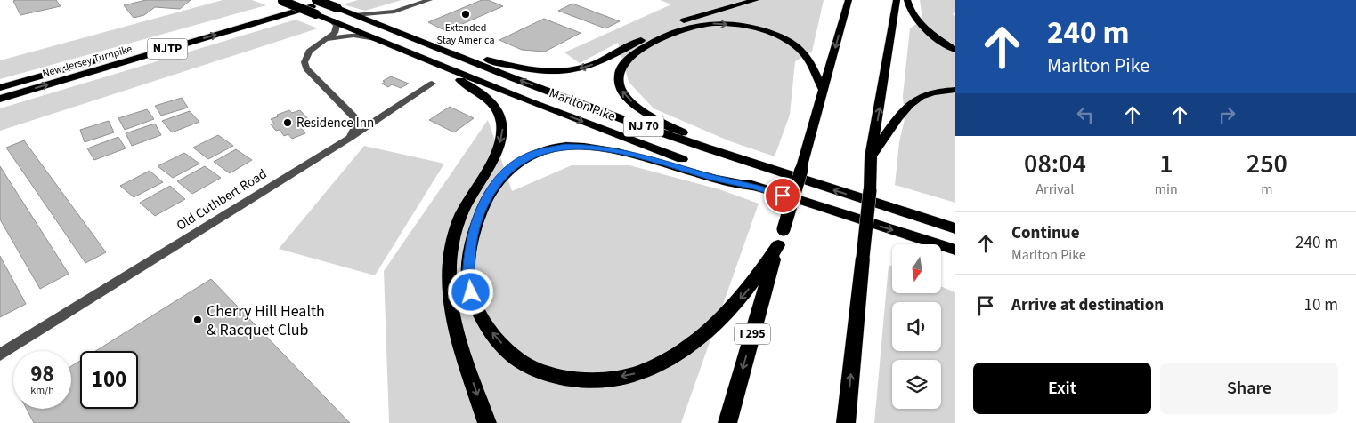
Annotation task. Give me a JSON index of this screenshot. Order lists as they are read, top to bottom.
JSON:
{
  "streets": {
    "highway": [
      "NJTP",
      "New Jersey Turnpike",
      "Marlton Pike",
      "NJ 70",
      "I 295"
    ],
    "street": ["Old Cuthbert Road"]
  },
  "crossings": [
    ["New Jersey Turnpike", "Marlton Pike"]
  ],
  "places": ["Extended Stay America", "Residence Inn", "Cherry Hill Health & Racquet Club"],
  "north": "bottom",
  "page": {
    "turn": ["240 m", "Marlton Pike"],
    "eta": [
      "08:04",
      "Arrival",
      "1",
      "min",
      "250",
      "m"
    ],
    "list": [
      {
        "name": "Continue",
        "note": "Marlton Pike",
        "value": "240 m"
      },
      {
        "name": "Arrive at destination",
        "value": "10 m"
      }
    ],
    "speed": "98 km/h",
    "limit": "100",
    "buttons": ["Exit", "Share"]
  }
}
